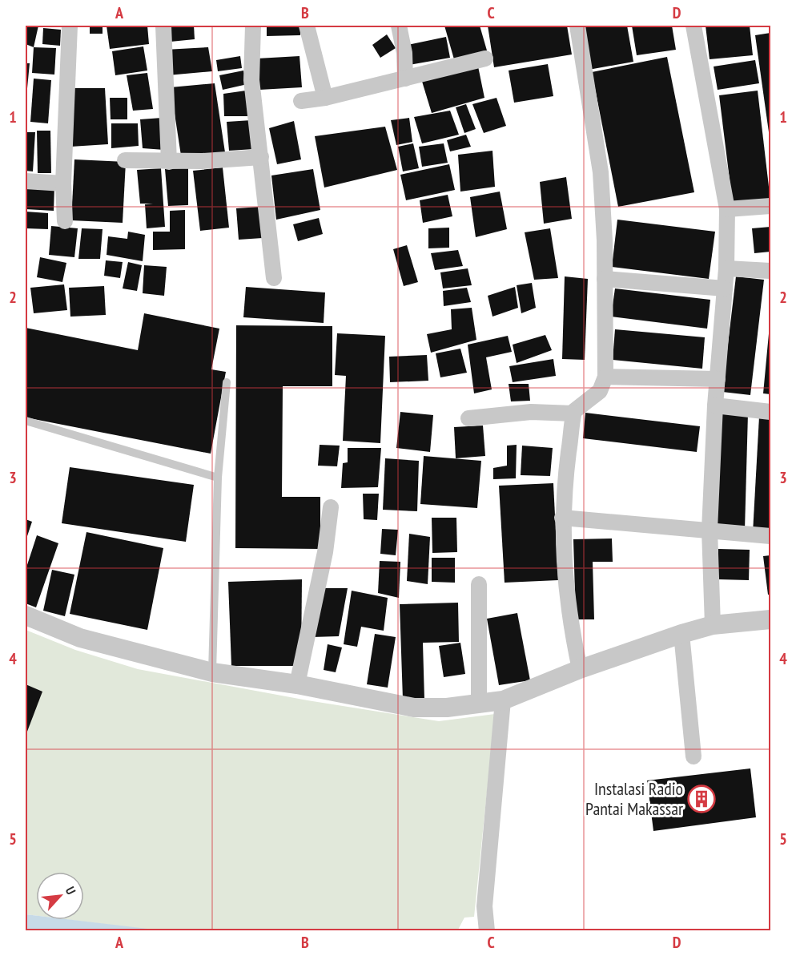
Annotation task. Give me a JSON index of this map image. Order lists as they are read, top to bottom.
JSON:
{
  "places": {
    "building": ["Instalasi Radio Pantai Makassar"]
  },
  "north": "top right",
  "grid": {
    "columns": [
      "A",
      "B",
      "C",
      "D"
    ],
    "rows": [
      "1",
      "2",
      "3",
      "4",
      "5"
    ]
  }
}
